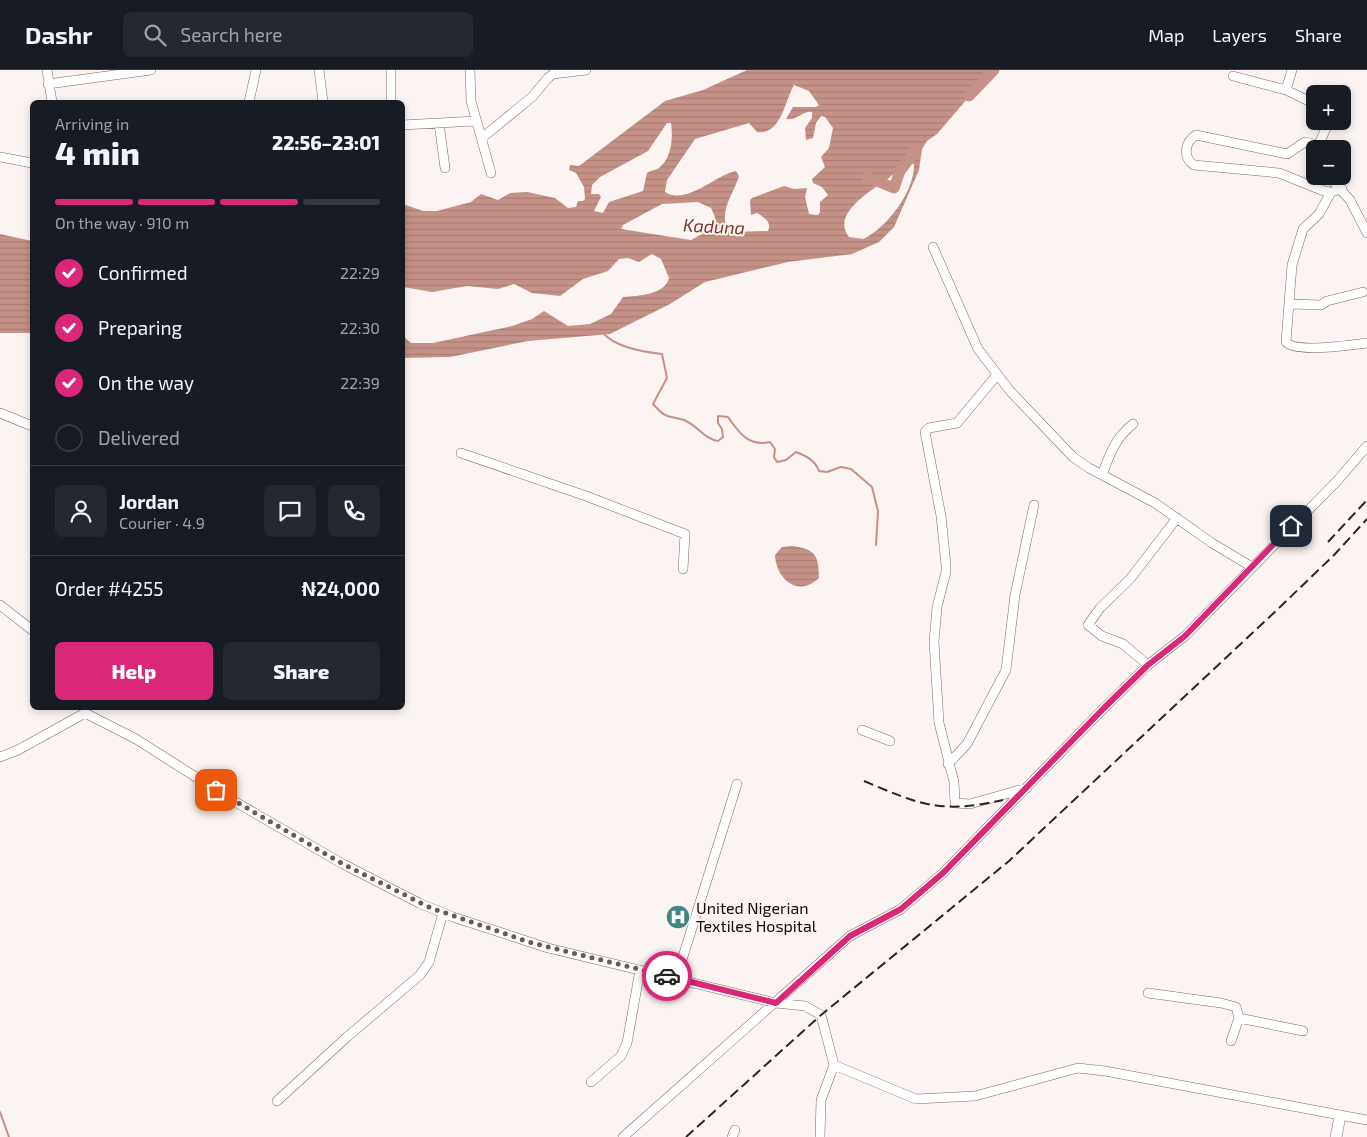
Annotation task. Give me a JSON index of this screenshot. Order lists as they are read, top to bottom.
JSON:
{
  "water": ["Kaduna"],
  "places": {
    "hospital": ["United Nigerian Textiles Hospital"]
  },
  "page": {
    "header": "Dashr",
    "search": "Search here",
    "nav": ["Map", "Layers", "Share"],
    "map_buttons": ["+", "−"],
    "heading": ["4 min", "Arriving in", "22:56–23:01"],
    "panel": [
      "Jordan",
      "Courier · 4.9",
      "Order #4255",
      "₦24,000"
    ],
    "bar": "On the way · 910 m",
    "list": [
      ["Confirmed", "22:29"],
      ["Preparing", "22:30"],
      ["On the way", "22:39"],
      "Delivered"
    ],
    "buttons": ["Help", "Share"]
  }
}
